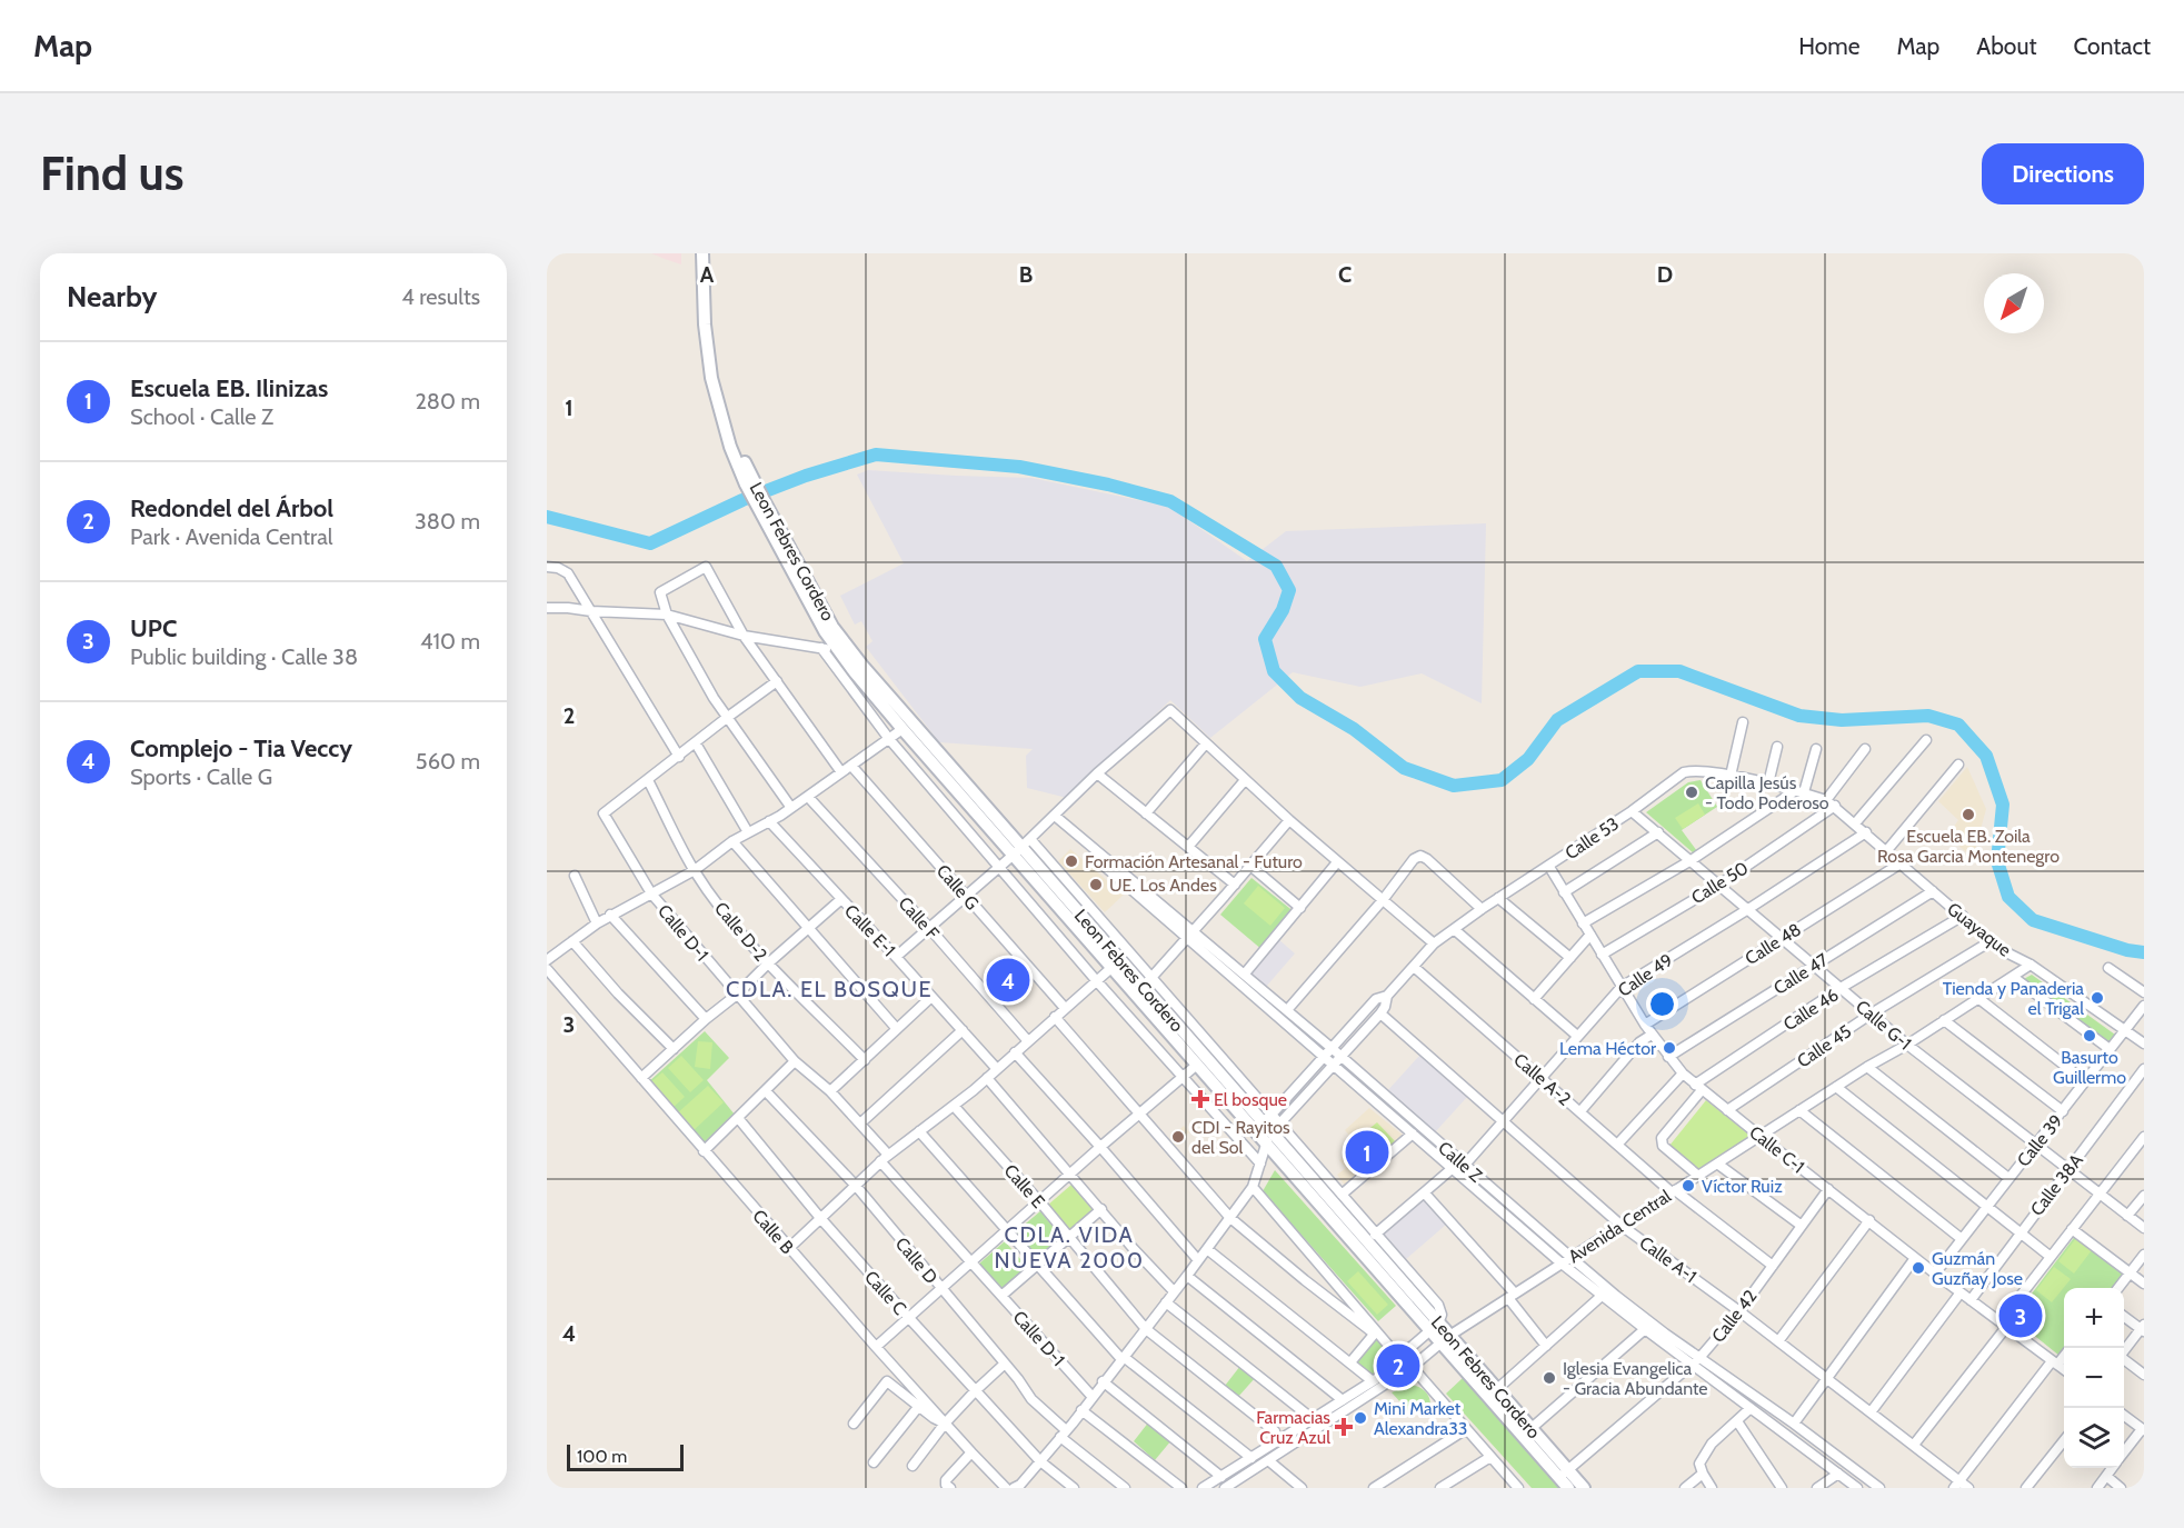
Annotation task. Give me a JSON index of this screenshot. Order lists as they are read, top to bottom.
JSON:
{
  "streets": {
    "street": [
      "Leon Febres Cordero",
      "Calle 53",
      "Calle 50",
      "Calle G",
      "Calle F",
      "Guayaque",
      "Calle E-1",
      "Calle D-2",
      "Calle D-1",
      "Calle 48",
      "Calle 47",
      "Calle 49",
      "Calle 46",
      "Calle G-1",
      "Calle 45",
      "Calle A-2",
      "Calle 39",
      "Calle C-1",
      "Calle Z",
      "Calle 38A",
      "Calle E",
      "Avenida Central",
      "Calle B",
      "Calle A-1",
      "Calle D",
      "Calle C",
      "Calle 42"
    ]
  },
  "crossings": [
    ["Leon Febres Cordero", "Calle 53"],
    ["Leon Febres Cordero", "Avenida Central"],
    ["Leon Febres Cordero", "Calle 42"],
    ["Calle 53", "Calle 50"],
    ["Calle 53", "Guayaque"],
    ["Calle 53", "Calle G-1"],
    ["Calle 53", "Calle A-2"],
    ["Calle 53", "Calle C-1"],
    ["Calle 53", "Calle Z"],
    ["Calle 53", "Calle A-1"],
    ["Calle 50", "Guayaque"],
    ["Calle 50", "Calle G-1"],
    ["Calle 50", "Calle C-1"],
    ["Guayaque", "Calle 48"],
    ["Guayaque", "Calle 47"],
    ["Guayaque", "Calle 49"],
    ["Guayaque", "Calle 46"],
    ["Guayaque", "Calle 45"],
    ["Guayaque", "Calle 39"],
    ["Guayaque", "Avenida Central"],
    ["Calle D-2", "Calle D-1"],
    ["Calle 48", "Calle G-1"],
    ["Calle 48", "Calle C-1"],
    ["Calle 47", "Calle G-1"],
    ["Calle 47", "Calle C-1"],
    ["Calle 49", "Calle G-1"],
    ["Calle 49", "Calle A-2"],
    ["Calle 49", "Calle C-1"],
    ["Calle 49", "Calle Z"],
    ["Calle 49", "Calle A-1"],
    ["Calle 46", "Calle G-1"],
    ["Calle 46", "Calle C-1"],
    ["Calle 46", "Avenida Central"],
    ["Calle G-1", "Calle 45"],
    ["Calle G-1", "Calle 39"],
    ["Calle G-1", "Calle 38A"],
    ["Calle G-1", "Avenida Central"],
    ["Calle 45", "Calle C-1"],
    ["Calle A-2", "Avenida Central"],
    ["Calle A-2", "Calle 42"],
    ["Calle 39", "Calle C-1"],
    ["Calle C-1", "Calle 38A"],
    ["Calle C-1", "Avenida Central"],
    ["Calle C-1", "Calle 42"],
    ["Calle Z", "Avenida Central"],
    ["Calle Z", "Calle 42"],
    ["Avenida Central", "Calle A-1"],
    ["Calle A-1", "Calle 42"]
  ],
  "districts": ["CDLA. EL BOSQUE", "CDLA. VIDA NUEVA 2000"],
  "places": {
    "other": [
      "Capilla Jesús - Todo Poderoso",
      "Escuela EB. Zoila Rosa Garcia Montenegro",
      "Formación Artesanal - Futuro",
      "UE. Los Andes",
      "Tienda y Panaderia el Trigal",
      "Basurto Guillermo",
      "Lema Héctor",
      "CDI - Rayitos del Sol",
      "Víctor Ruiz",
      "Guzmán Guzñay Jose",
      "Iglesia Evangelica - Gracia Abundante",
      "Mini Market Alexandra33"
    ],
    "health": ["El bosque", "Farmacias Cruz Azul"]
  },
  "scale_bar": "100 m",
  "north": "bottom left",
  "page": {
    "header": "Map",
    "nav": [
      "Home",
      "Map",
      "About",
      "Contact"
    ],
    "buttons": "Directions",
    "title": "Find us",
    "heading": ["Nearby", "4 results"],
    "list": [
      {
        "mark": "1",
        "name": "Escuela EB. Ilinizas",
        "note": "School · Calle Z",
        "value": "280 m"
      },
      {
        "mark": "2",
        "name": "Redondel del Árbol",
        "note": "Park · Avenida Central",
        "value": "380 m"
      },
      {
        "mark": "3",
        "name": "UPC",
        "note": "Public building · Calle 38",
        "value": "410 m"
      },
      {
        "mark": "4",
        "name": "Complejo - Tia Veccy",
        "note": "Sports · Calle G",
        "value": "560 m"
      }
    ],
    "pins": [
      "4",
      "1",
      "3",
      "2"
    ],
    "map_buttons": ["+", "−"],
    "scale": "100 m"
  },
  "grid": {
    "columns": [
      "A",
      "B",
      "C",
      "D"
    ],
    "rows": [
      "1",
      "2",
      "3",
      "4"
    ]
  }
}
